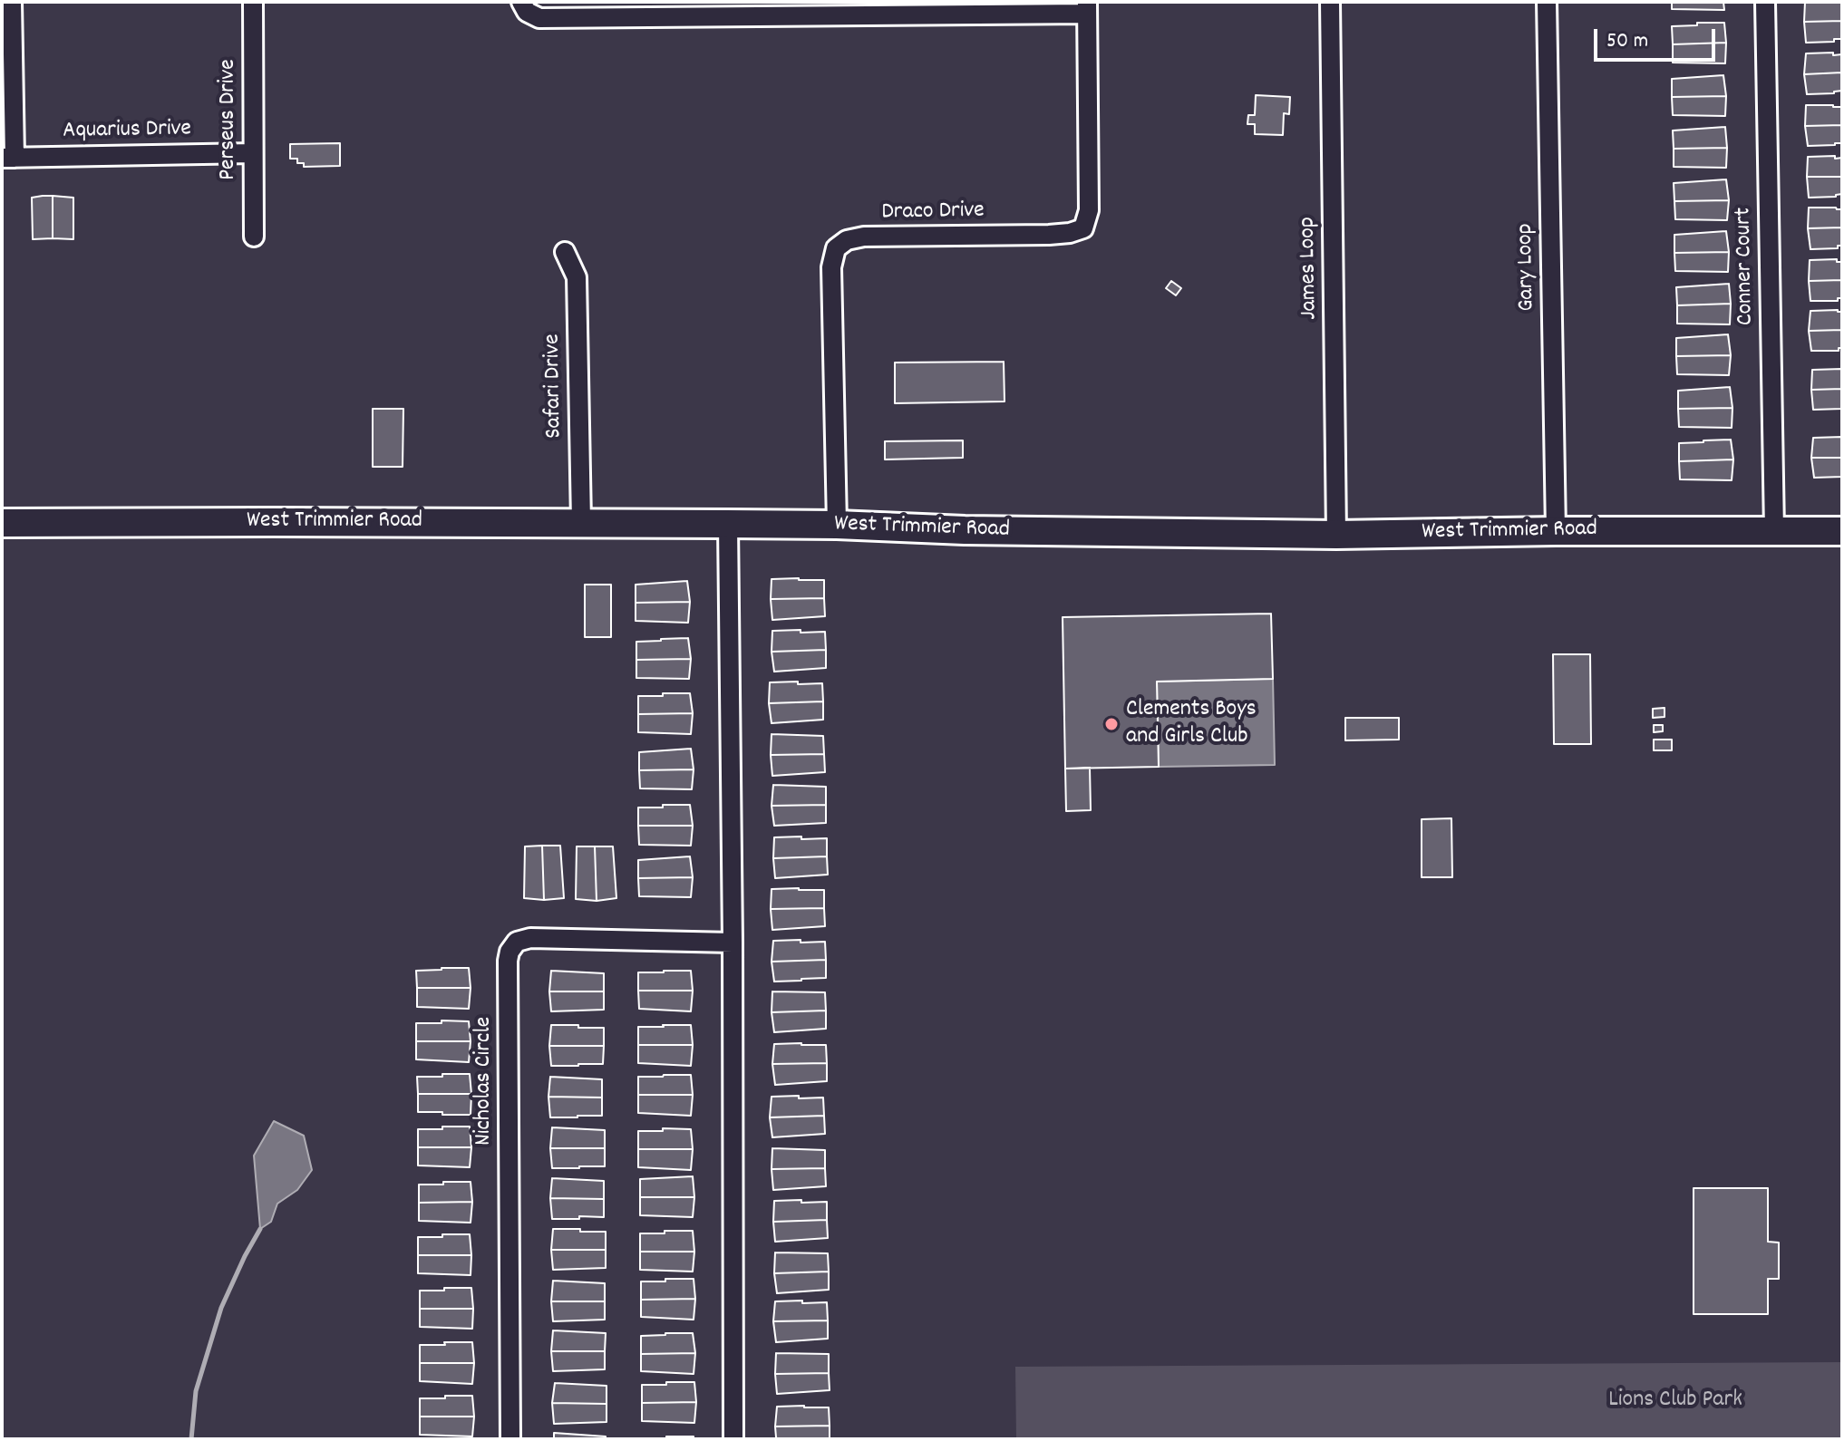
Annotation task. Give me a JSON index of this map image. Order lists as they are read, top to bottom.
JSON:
{
  "streets": {
    "main road": ["West Trimmier Road"],
    "street": [
      "Perseus Drive",
      "Aquarius Drive",
      "Draco Drive",
      "Conner Court",
      "Gary Loop",
      "James Loop",
      "Safari Drive",
      "Nicholas Circle"
    ]
  },
  "crossings": [
    ["Perseus Drive", "Aquarius Drive"],
    ["Draco Drive", "West Trimmier Road"],
    ["Conner Court", "West Trimmier Road"],
    ["Gary Loop", "West Trimmier Road"],
    ["James Loop", "West Trimmier Road"],
    ["Safari Drive", "West Trimmier Road"]
  ],
  "parks": ["Lions Club Park"],
  "places": ["Clements Boys and Girls Club"],
  "scale_bar": "50 m"
}
